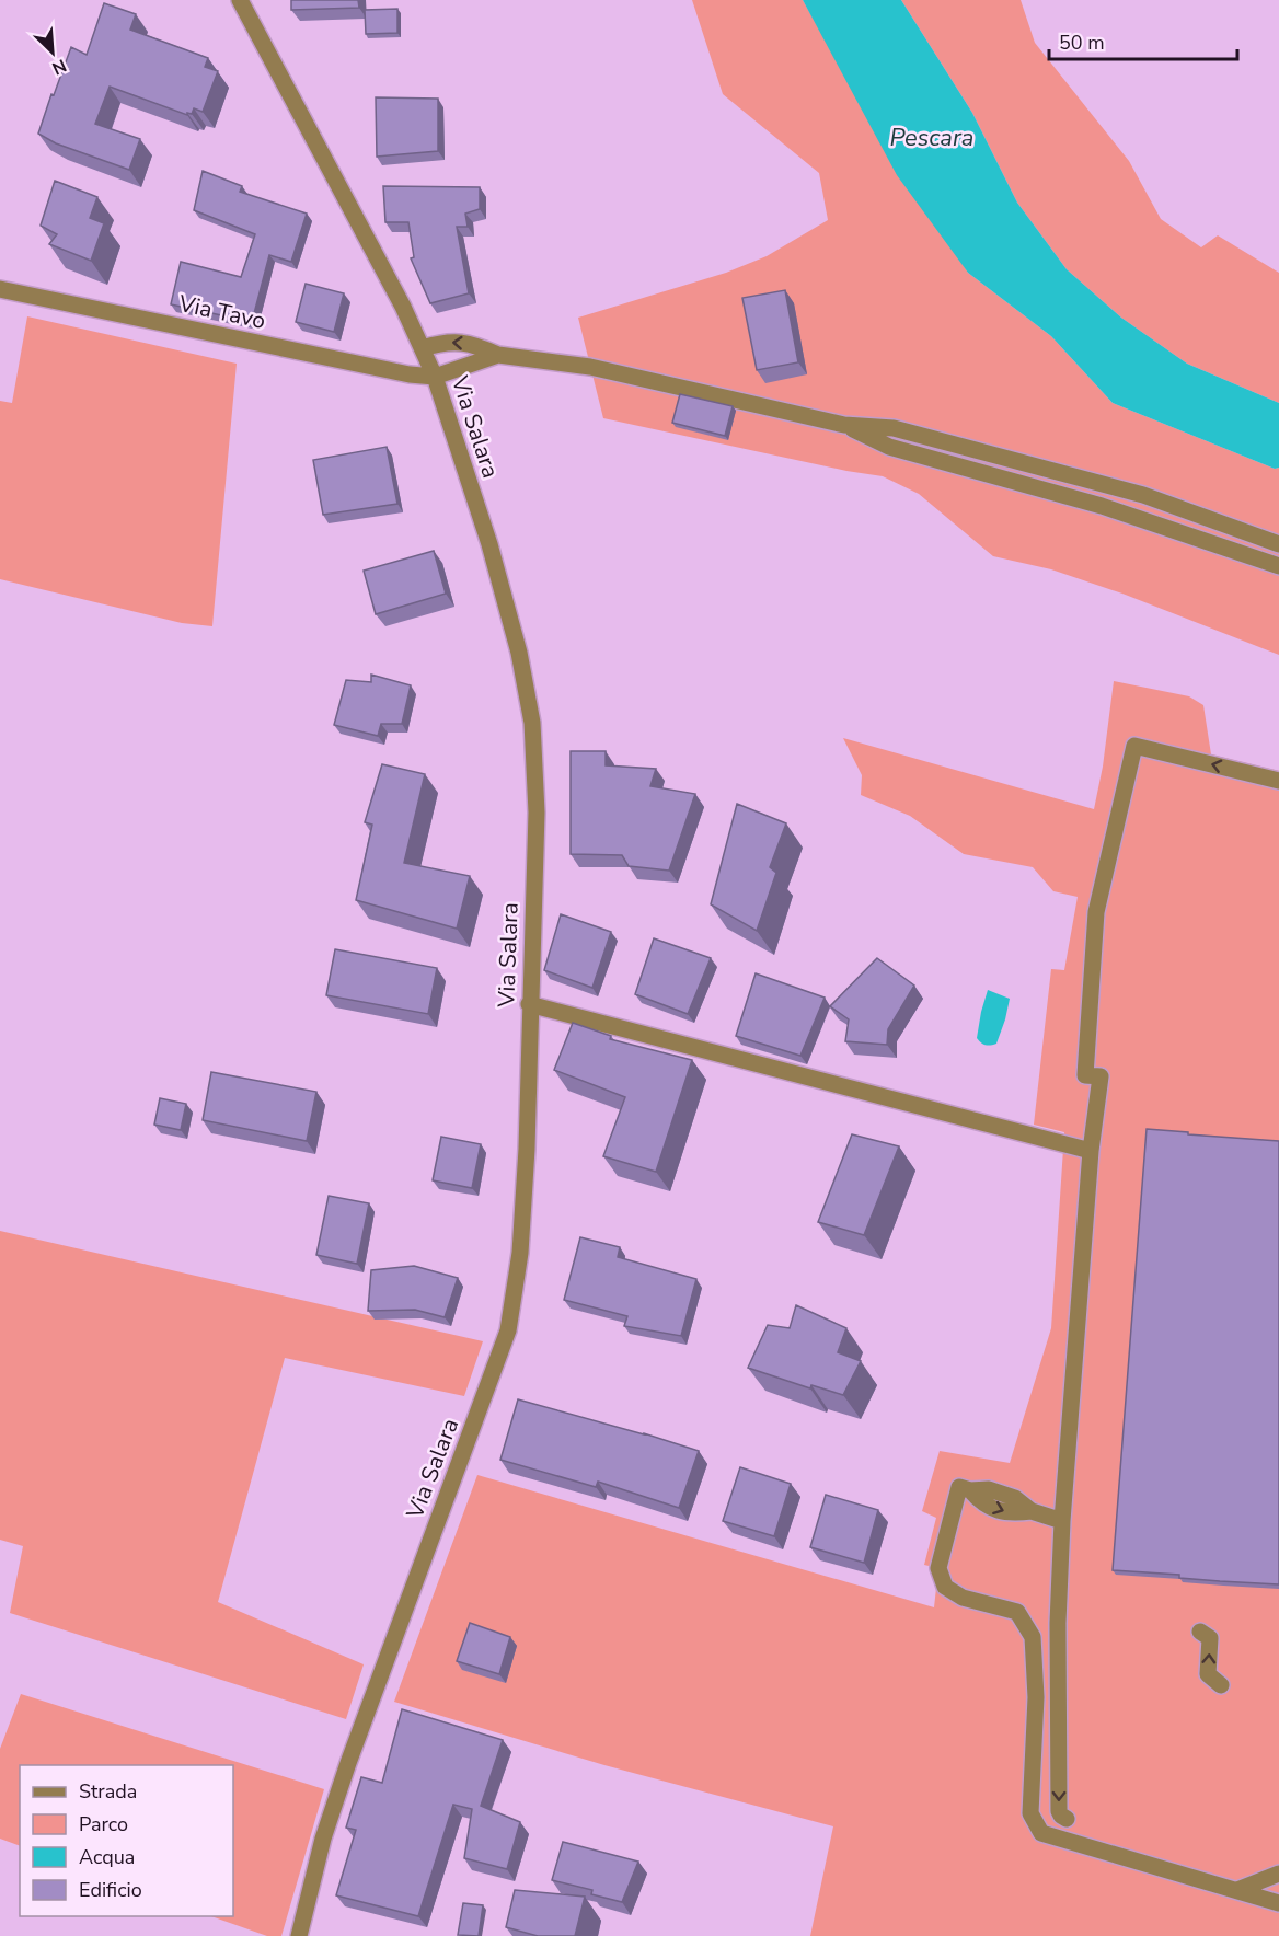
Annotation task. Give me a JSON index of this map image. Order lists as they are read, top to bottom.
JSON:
{
  "streets": {
    "street": ["Via Tavo", "Via Salara"]
  },
  "crossings": [
    ["Via Tavo", "Via Salara"]
  ],
  "water": ["Pescara"],
  "legend": [
    "Strada",
    "Parco",
    "Acqua",
    "Edificio"
  ],
  "scale_bar": "50 m",
  "north": "bottom right"
}
